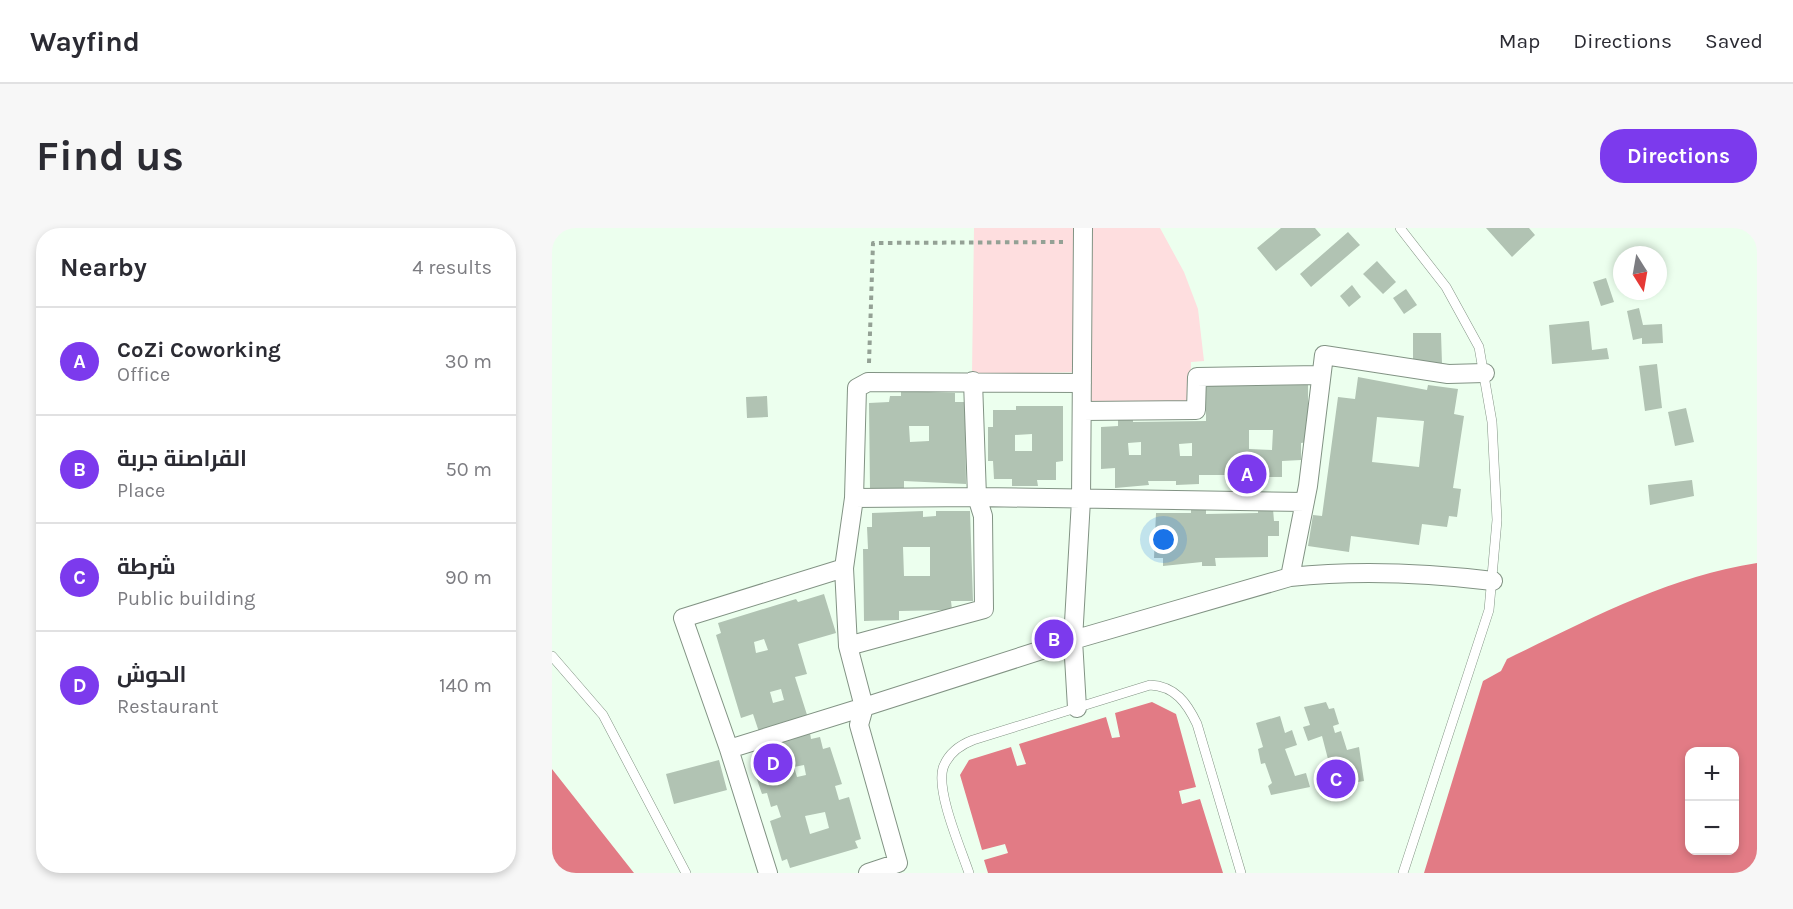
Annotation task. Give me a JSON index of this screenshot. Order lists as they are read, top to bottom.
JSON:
{
  "north": "bottom",
  "page": {
    "header": "Wayfind",
    "nav": ["Map", "Directions", "Saved"],
    "buttons": "Directions",
    "title": "Find us",
    "heading": ["Nearby", "4 results"],
    "list": [
      {
        "mark": "A",
        "name": "CoZi Coworking",
        "note": "Office",
        "value": "30 m"
      },
      {
        "mark": "B",
        "name": "القراصنة جربة",
        "note": "Place",
        "value": "50 m"
      },
      {
        "mark": "C",
        "name": "شرطة",
        "note": "Public building",
        "value": "90 m"
      },
      {
        "mark": "D",
        "name": "الحوش",
        "note": "Restaurant",
        "value": "140 m"
      }
    ],
    "pins": [
      "A",
      "B",
      "D",
      "C"
    ],
    "map_buttons": ["+", "−"]
  }
}
